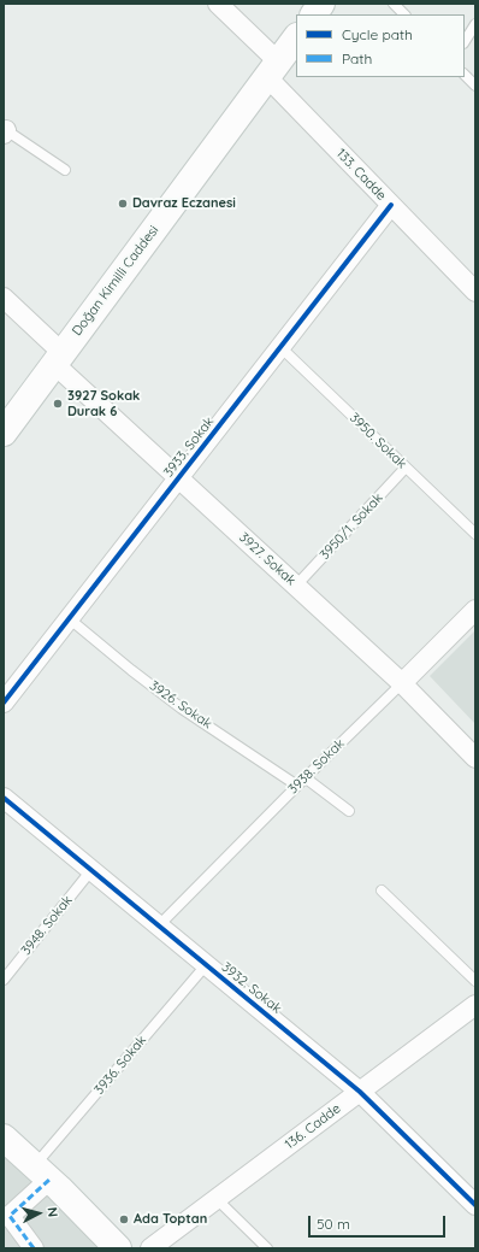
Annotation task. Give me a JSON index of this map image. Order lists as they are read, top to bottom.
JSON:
{
  "streets": {
    "main road": ["Doğan Kimilli Caddesi"],
    "street": [
      "133. Cadde",
      "3933. Sokak",
      "3927. Sokak",
      "3938. Sokak",
      "3932. Sokak",
      "136. Cadde"
    ],
    "lane": [
      "3950. Sokak",
      "3950/1. Sokak",
      "3926. Sokak",
      "3948. Sokak",
      "3936. Sokak"
    ]
  },
  "crossings": [
    ["133. Cadde", "Doğan Kimilli Caddesi"],
    ["133. Cadde", "3933. Sokak"],
    ["Doğan Kimilli Caddesi", "3927. Sokak"],
    ["3950. Sokak", "3933. Sokak"],
    ["3950. Sokak", "3950/1. Sokak"],
    ["3933. Sokak", "3927. Sokak"],
    ["3933. Sokak", "3926. Sokak"],
    ["3950/1. Sokak", "3927. Sokak"],
    ["3927. Sokak", "3938. Sokak"],
    ["3926. Sokak", "3938. Sokak"],
    ["3938. Sokak", "3932. Sokak"],
    ["3948. Sokak", "3932. Sokak"],
    ["3932. Sokak", "3936. Sokak"],
    ["3932. Sokak", "136. Cadde"]
  ],
  "places": ["Davraz Eczanesi", "3927 Sokak Durak 6", "Ada Toptan"],
  "legend": ["Cycle path", "Path"],
  "scale_bar": "50 m",
  "north": "right"
}
